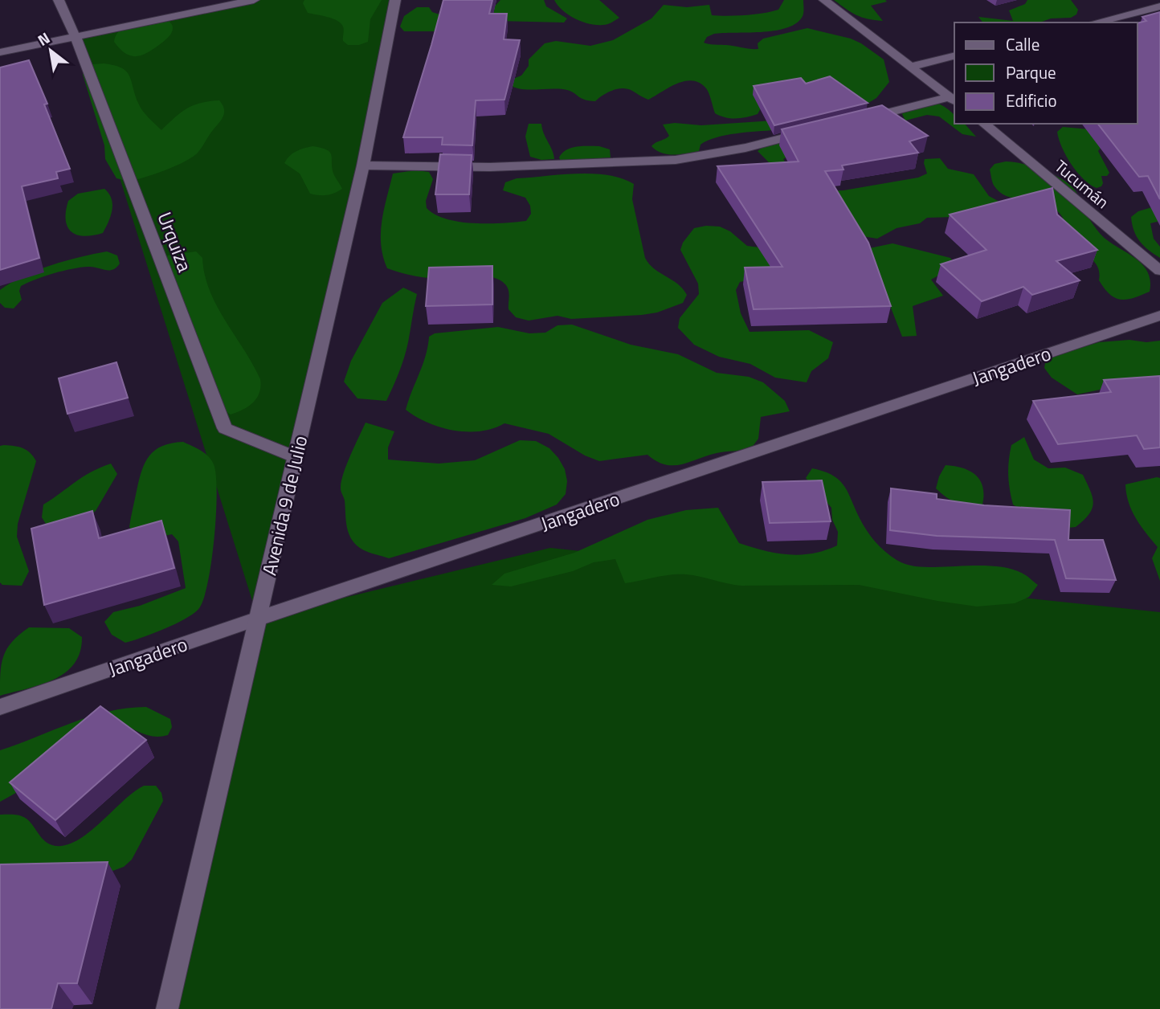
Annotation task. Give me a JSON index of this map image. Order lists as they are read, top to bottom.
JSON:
{
  "streets": {
    "street": [
      "Tucumán",
      "Urquiza",
      "Jangadero",
      "Avenida 9 de Julio"
    ]
  },
  "crossings": [
    ["Urquiza", "Avenida 9 de Julio"],
    ["Jangadero", "Avenida 9 de Julio"]
  ],
  "legend": ["Calle", "Parque", "Edificio"],
  "north": "top left"
}
